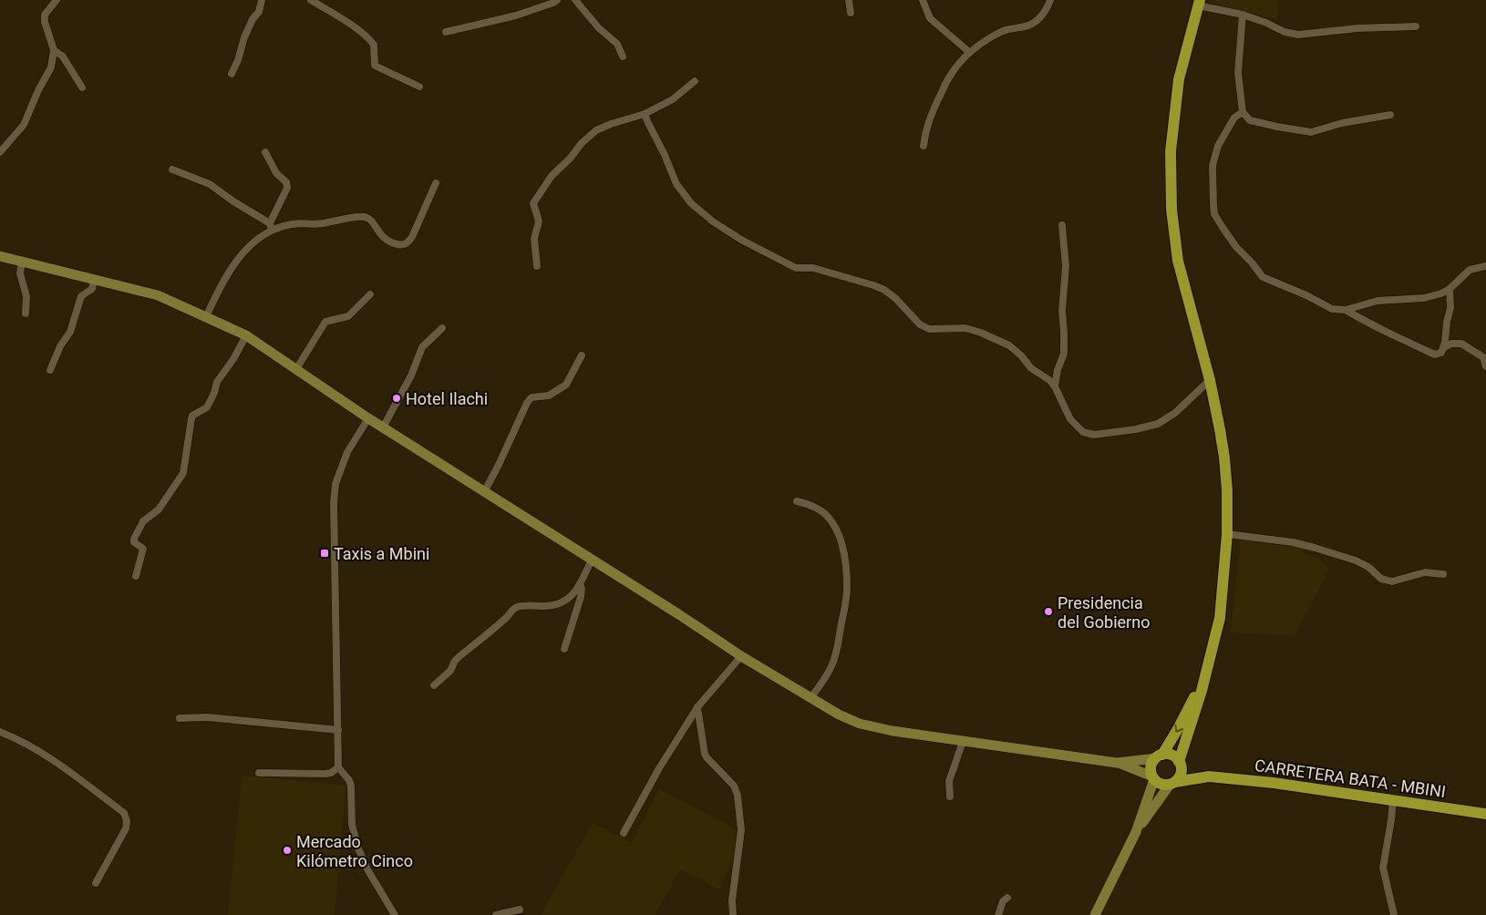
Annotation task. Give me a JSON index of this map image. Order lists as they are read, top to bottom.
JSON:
{
  "streets": {
    "main road": ["CARRETERA BATA - MBINI"]
  },
  "places": {
    "other": ["Hotel Ilachi", "Presidencia del Gobierno", "Mercado Kilómetro Cinco"],
    "transit": ["Taxis a Mbini"]
  }
}
